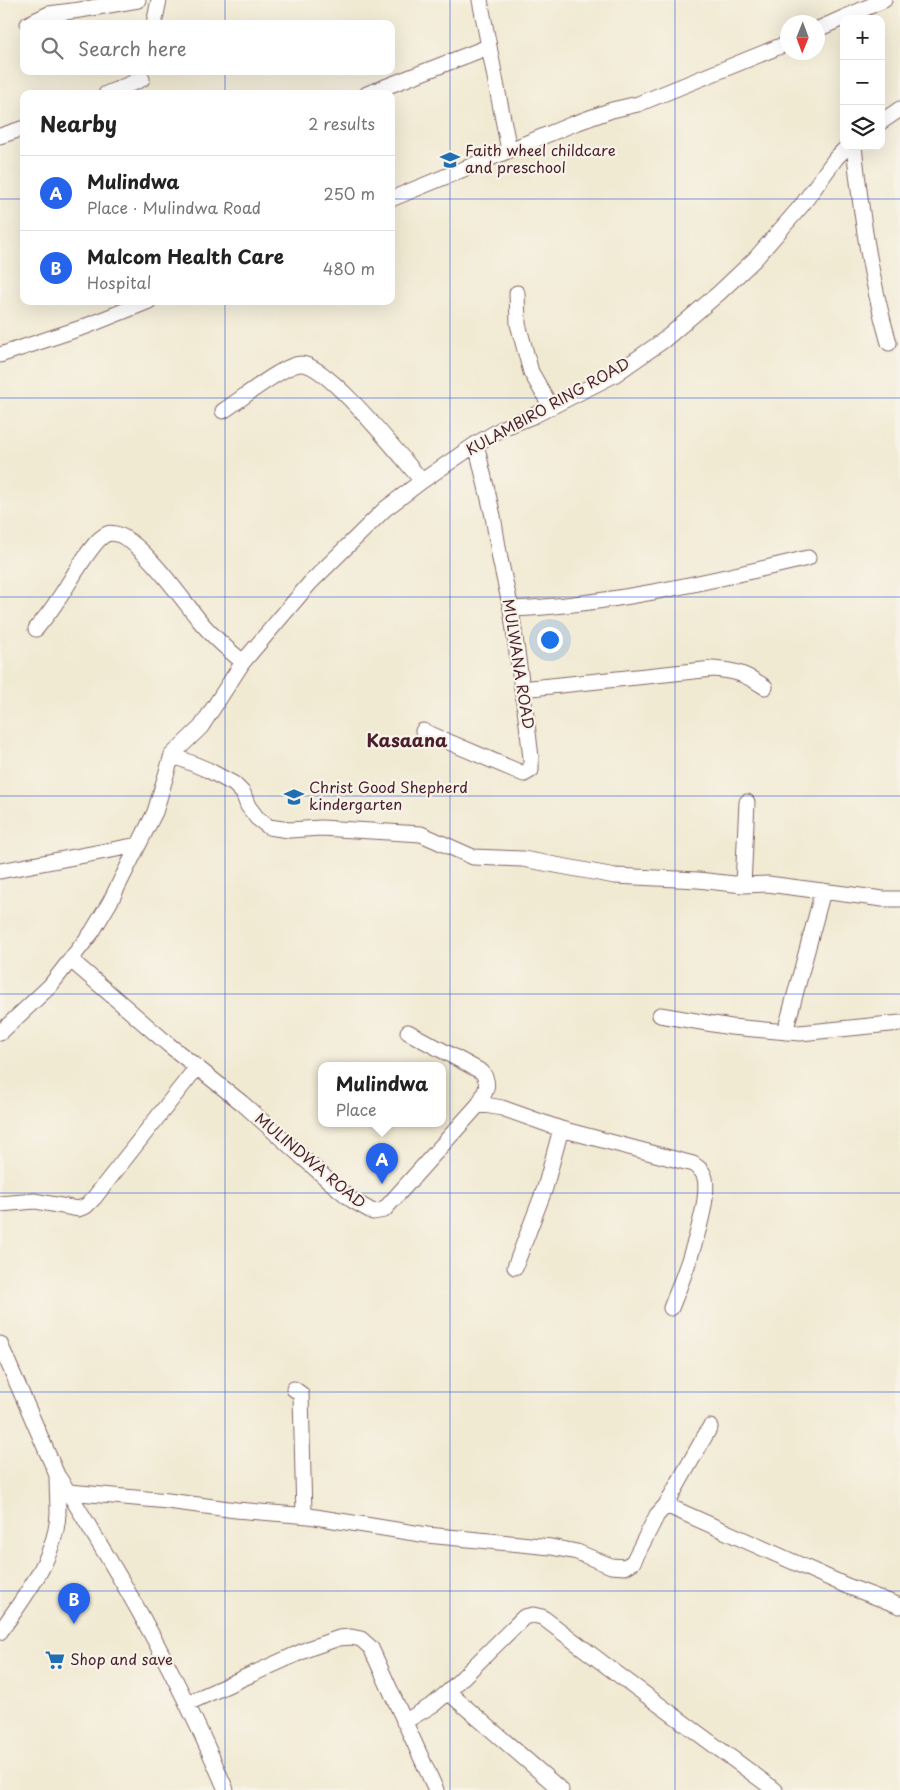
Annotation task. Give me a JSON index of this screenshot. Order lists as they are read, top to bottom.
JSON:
{
  "streets": {
    "street": ["KULAMBIRO RING ROAD", "MULWANA ROAD", "MULINDWA ROAD"]
  },
  "crossings": [
    ["KULAMBIRO RING ROAD", "MULWANA ROAD"],
    ["KULAMBIRO RING ROAD", "MULINDWA ROAD"]
  ],
  "districts": ["Kasaana"],
  "places": {
    "school or university": ["Faith wheel childcare and preschool", "Christ Good Shepherd kindergarten"],
    "supermarket": ["Shop and save"]
  },
  "north": "bottom",
  "page": {
    "map_buttons": ["+", "−"],
    "search": "Search here",
    "heading": ["Nearby", "2 results"],
    "list": [
      {
        "mark": "A",
        "name": "Mulindwa",
        "note": "Place · Mulindwa Road",
        "value": "250 m"
      },
      {
        "mark": "B",
        "name": "Malcom Health Care",
        "note": "Hospital",
        "value": "480 m"
      }
    ],
    "popup": ["Mulindwa", "Place"],
    "pins": ["A", "B"]
  }
}
